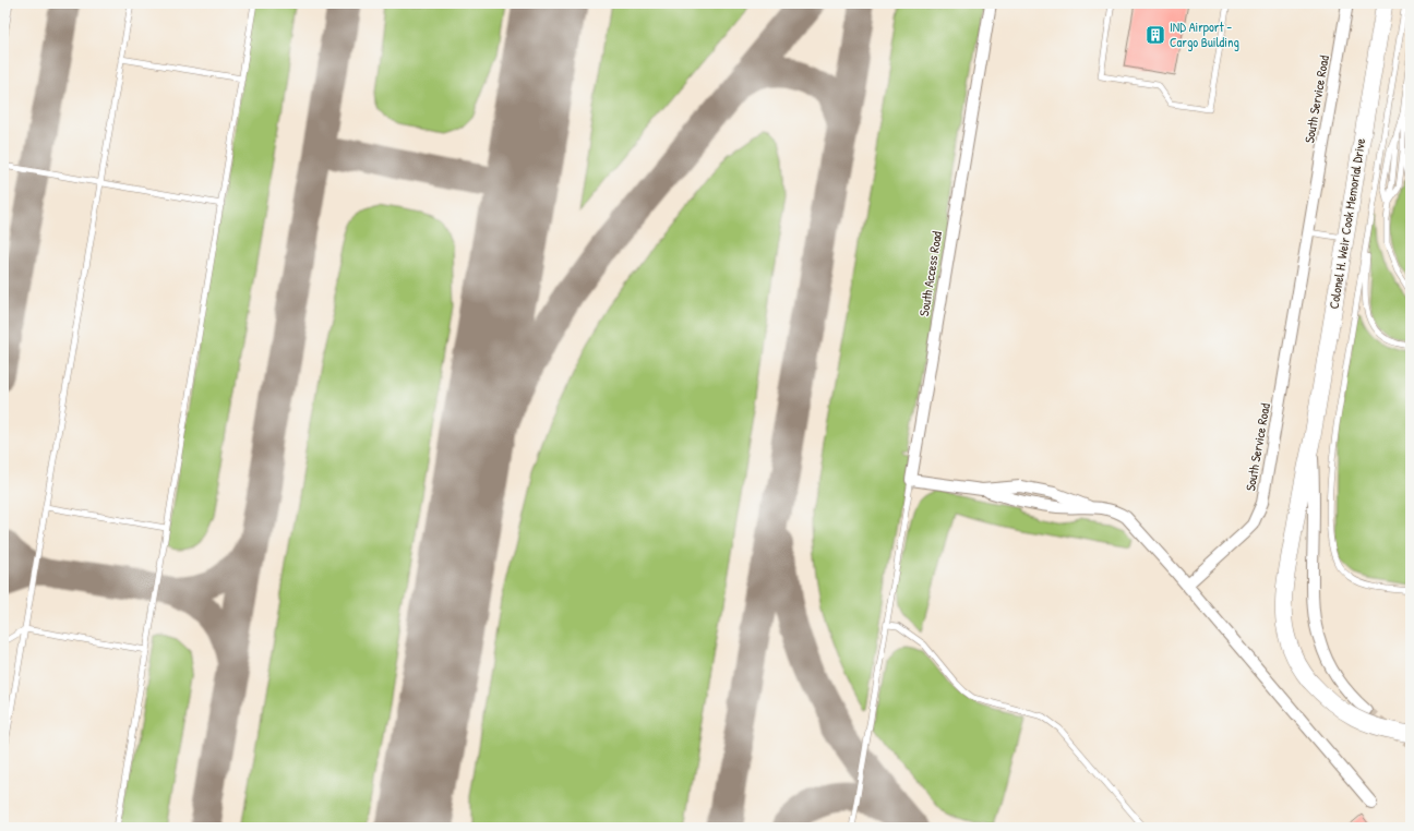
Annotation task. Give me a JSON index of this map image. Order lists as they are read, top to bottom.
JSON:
{
  "streets": {
    "street": ["South Service Road", "Colonel H. Weir Cook Memorial Drive", "South Access Road"]
  },
  "places": {
    "building": ["IND Airport - Cargo Building"]
  }
}
